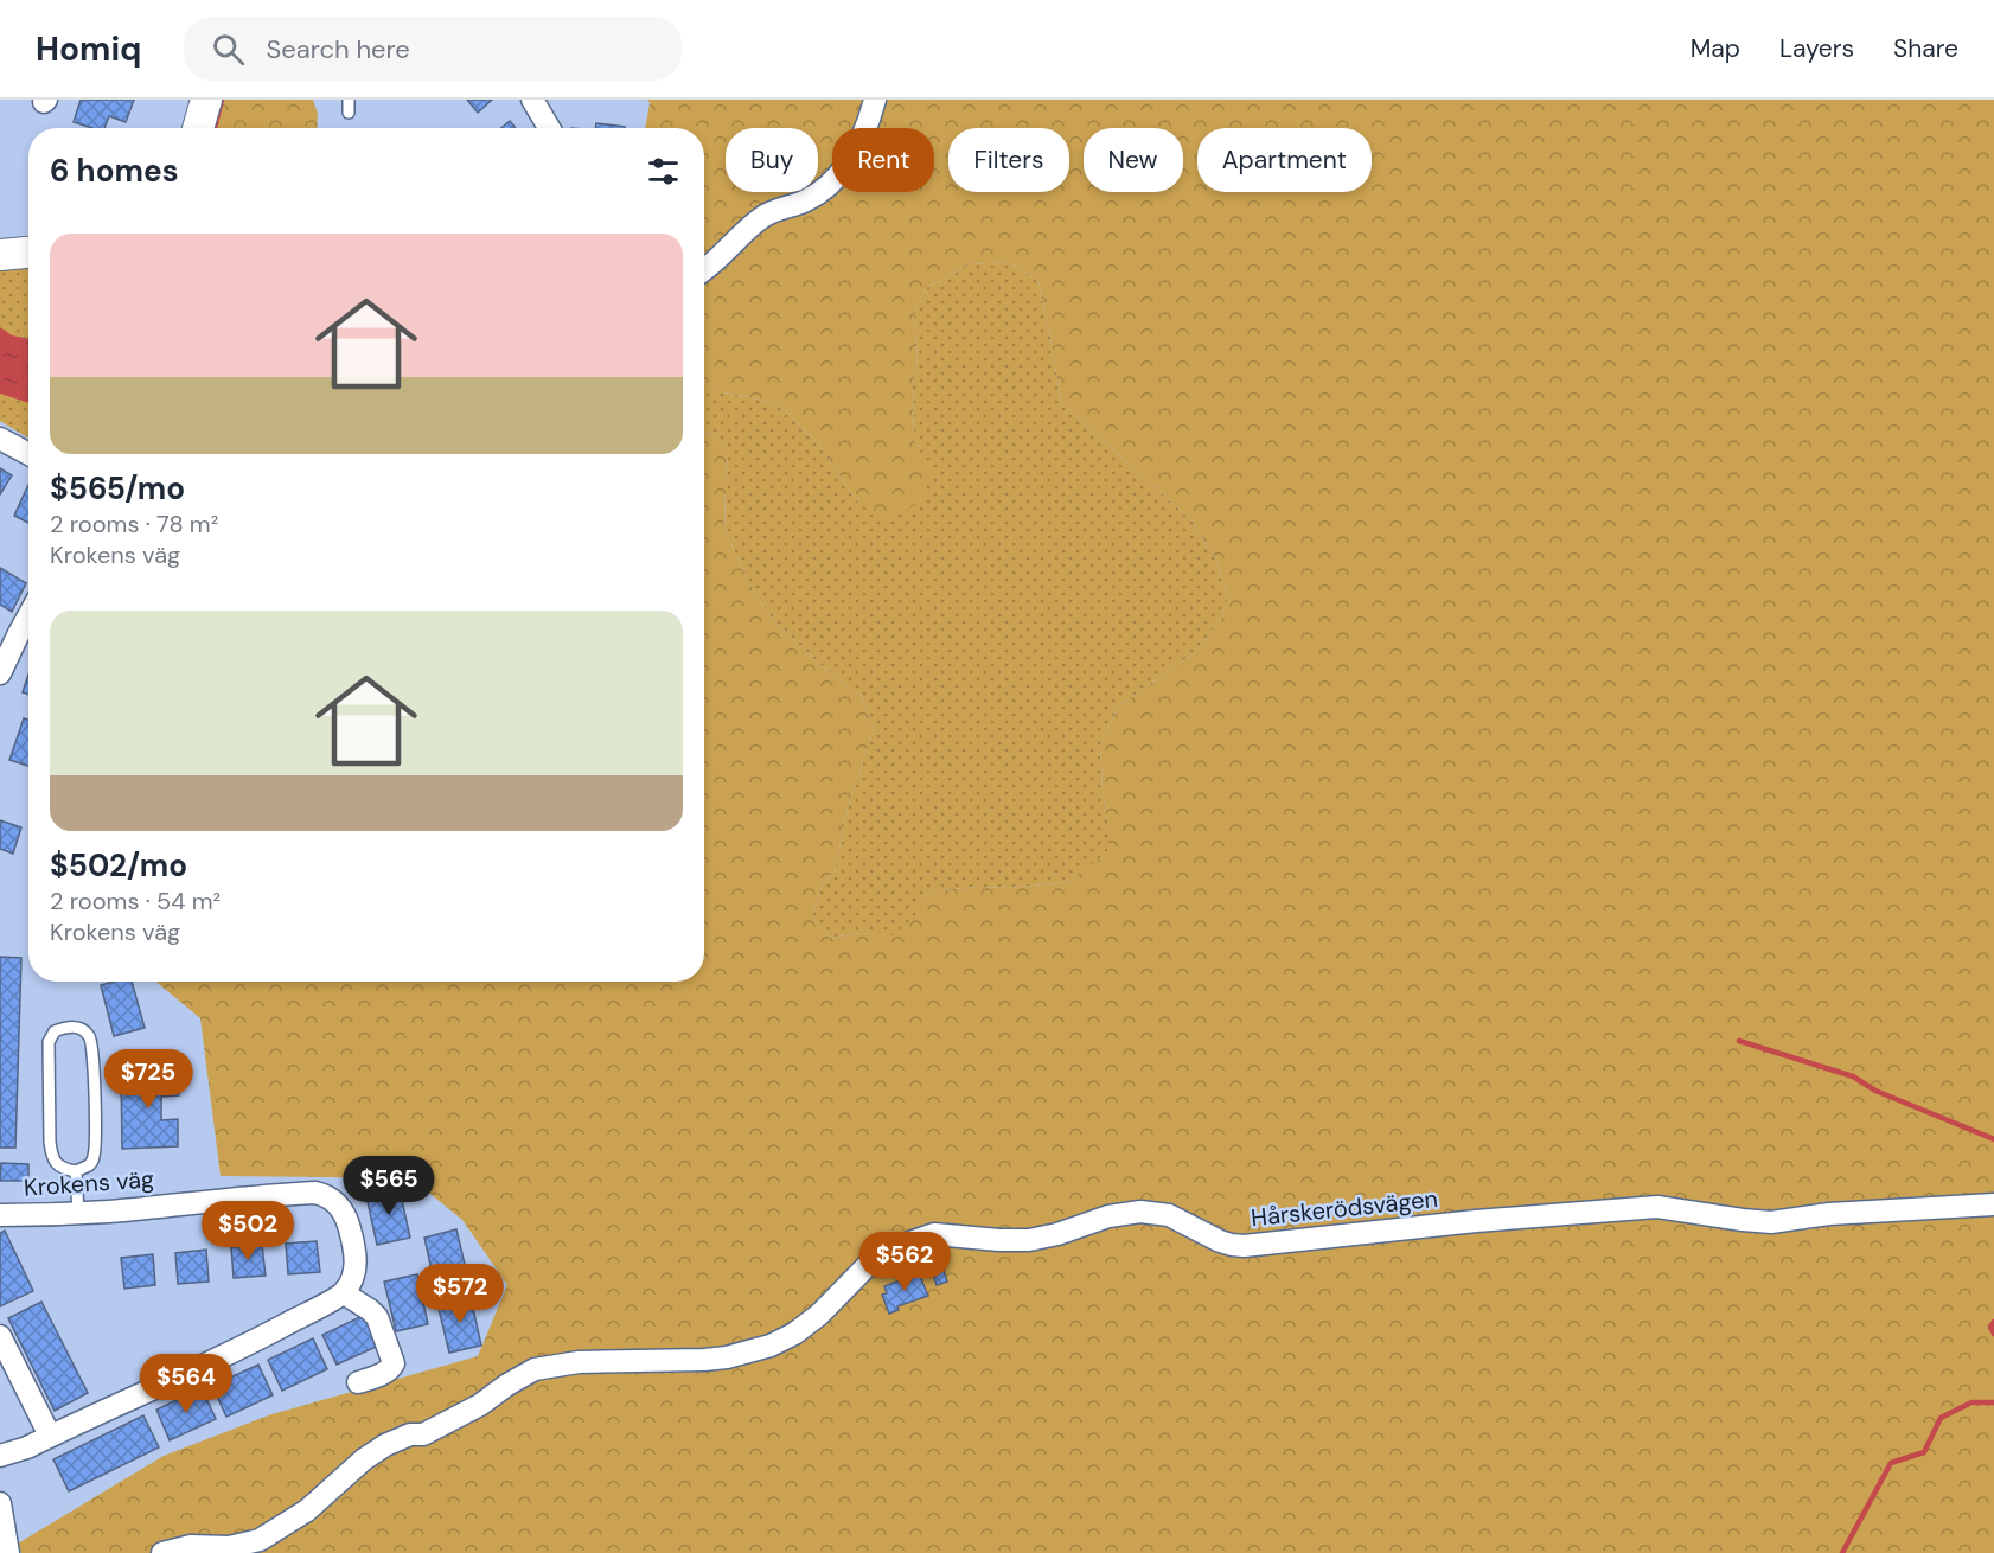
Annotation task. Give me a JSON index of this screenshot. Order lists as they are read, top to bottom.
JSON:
{
  "streets": {
    "street": ["Krokens väg", "Hårskerödsvägen"]
  },
  "page": {
    "header": "Homiq",
    "search": "Search here",
    "nav": ["Map", "Layers", "Share"],
    "chip": [
      "Buy",
      "Rent",
      "Filters",
      "New",
      "Apartment"
    ],
    "heading": "6 homes",
    "list": [
      {
        "name": "$565/mo",
        "note": "2 rooms · 78 m² · Krokens väg"
      },
      {
        "name": "$502/mo",
        "note": "2 rooms · 54 m² · Krokens väg"
      }
    ],
    "price": [
      "$725",
      "$565",
      "$502",
      "$562",
      "$572",
      "$564"
    ]
  }
}
